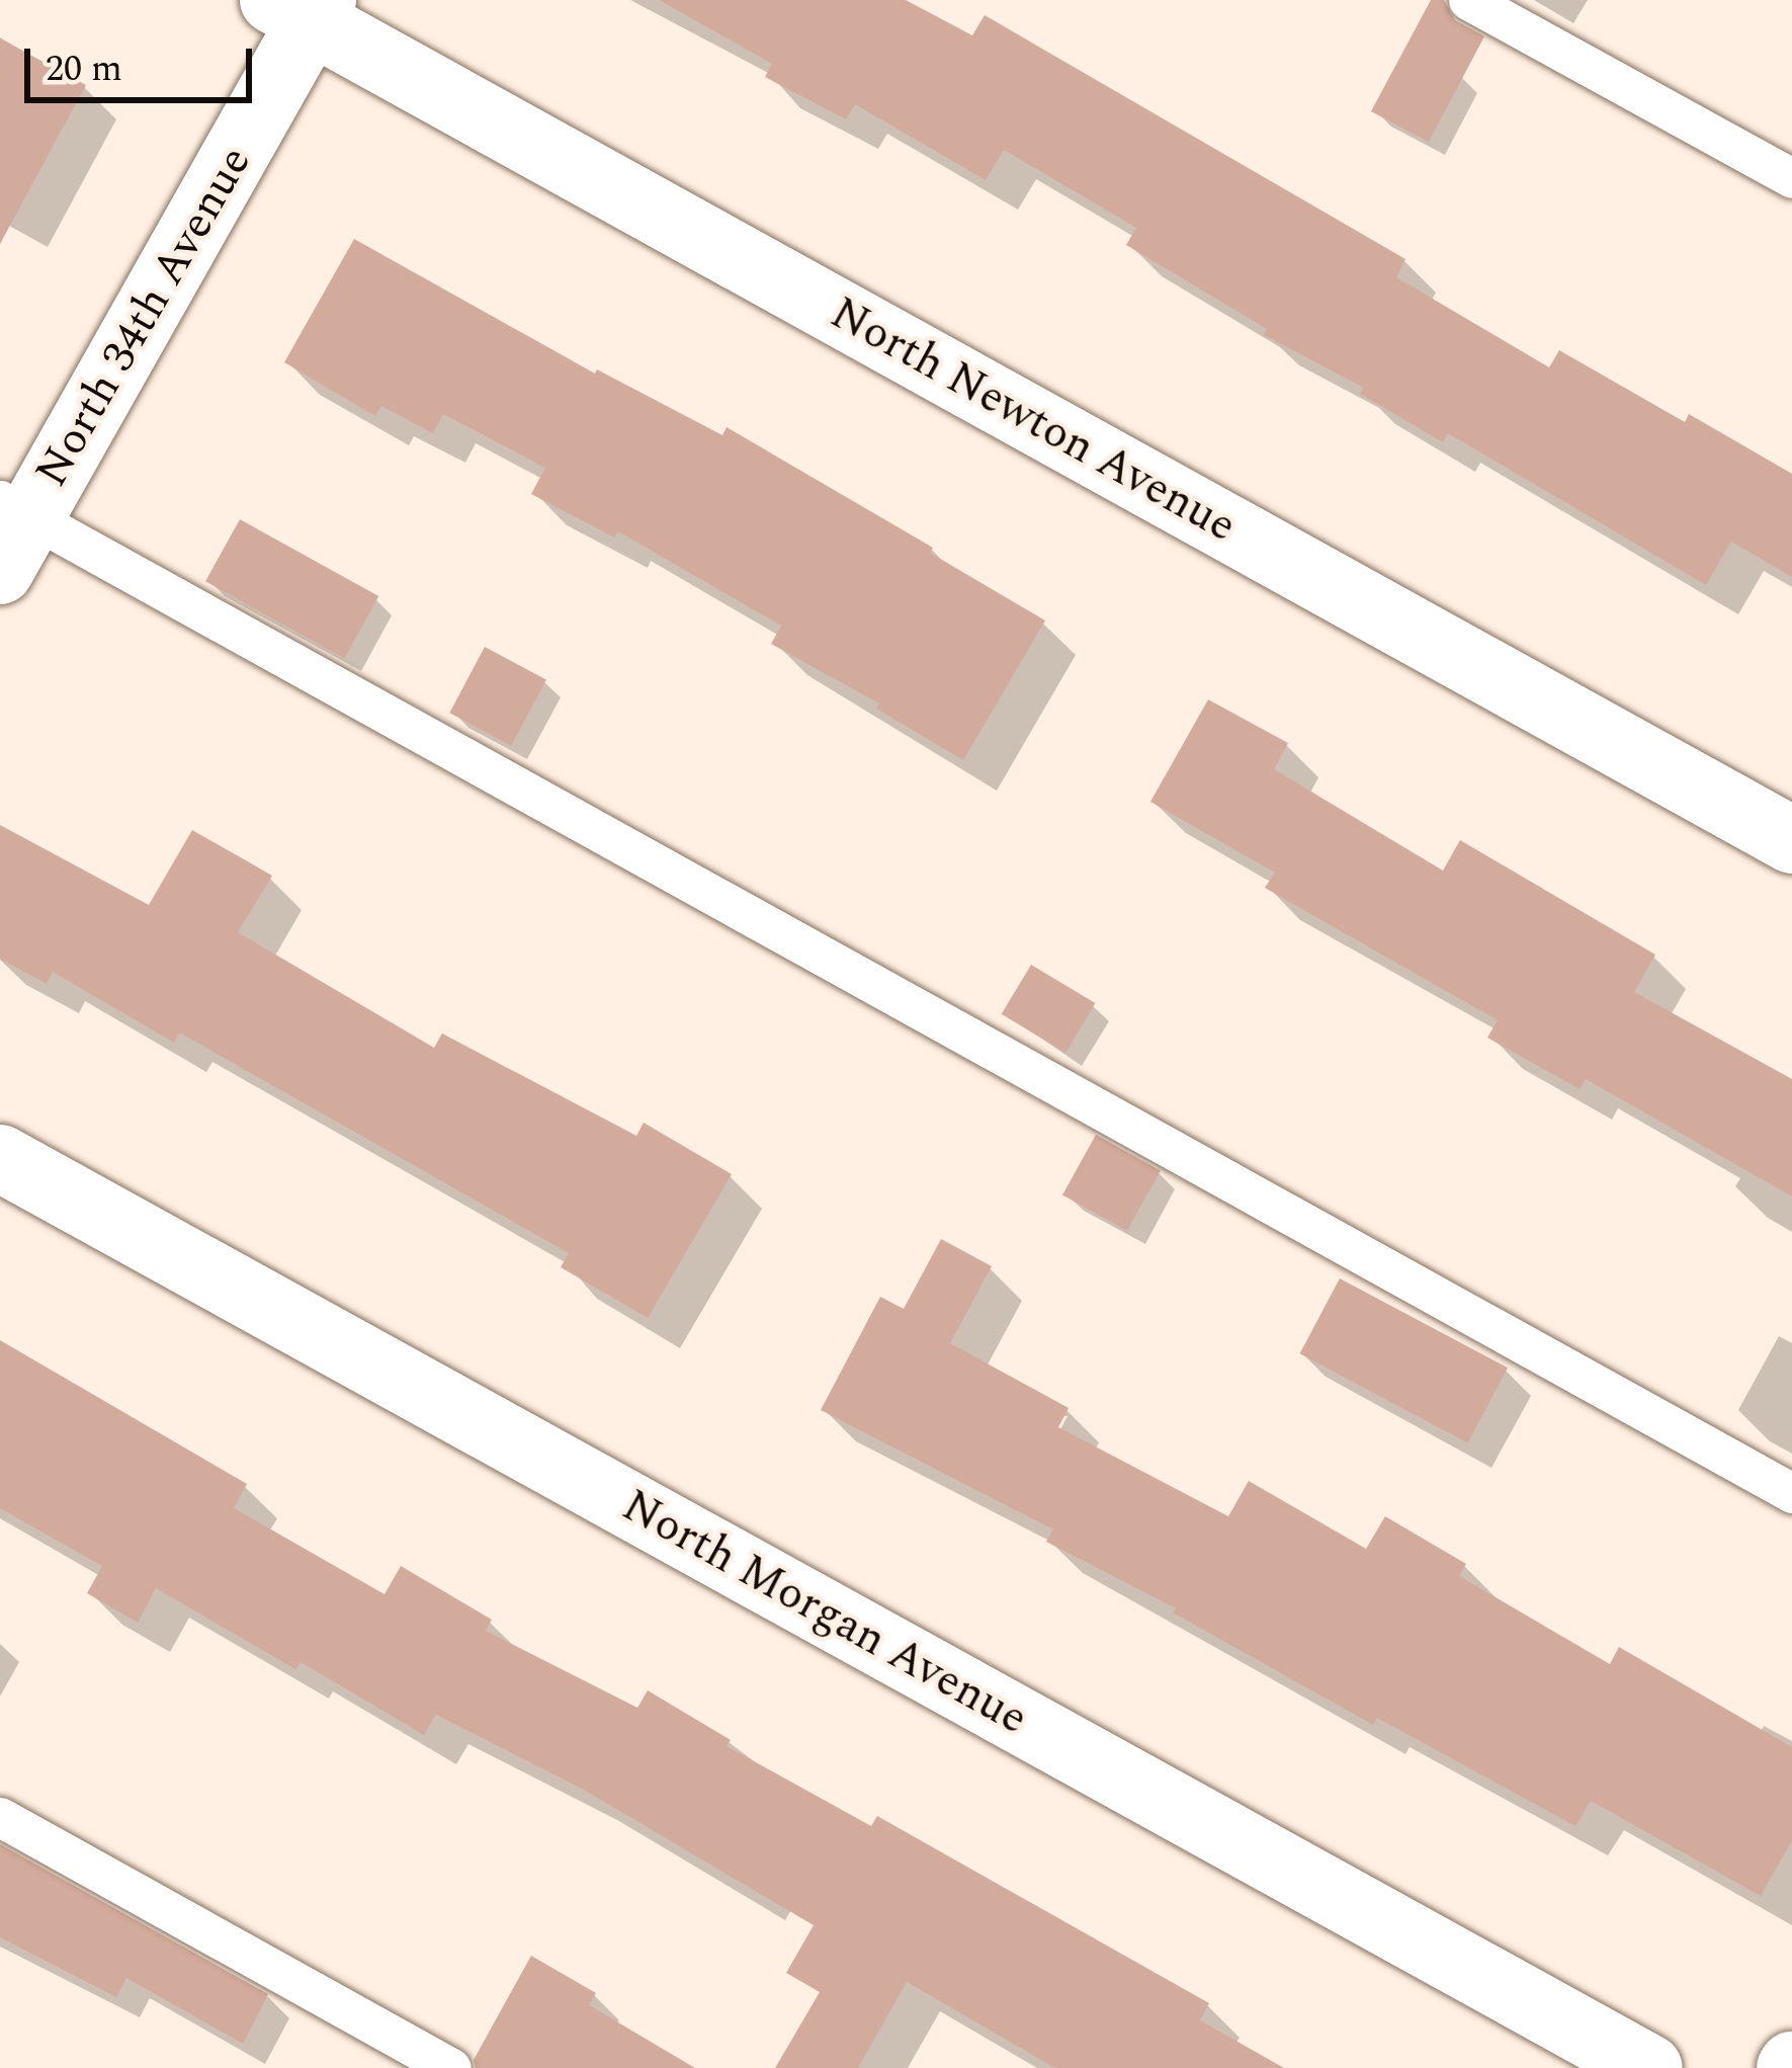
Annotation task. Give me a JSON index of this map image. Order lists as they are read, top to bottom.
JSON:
{
  "streets": {
    "street": ["North 34th Avenue", "North Newton Avenue", "North Morgan Avenue"]
  },
  "crossings": [
    ["North 34th Avenue", "North Newton Avenue"]
  ],
  "scale_bar": "20 m"
}
